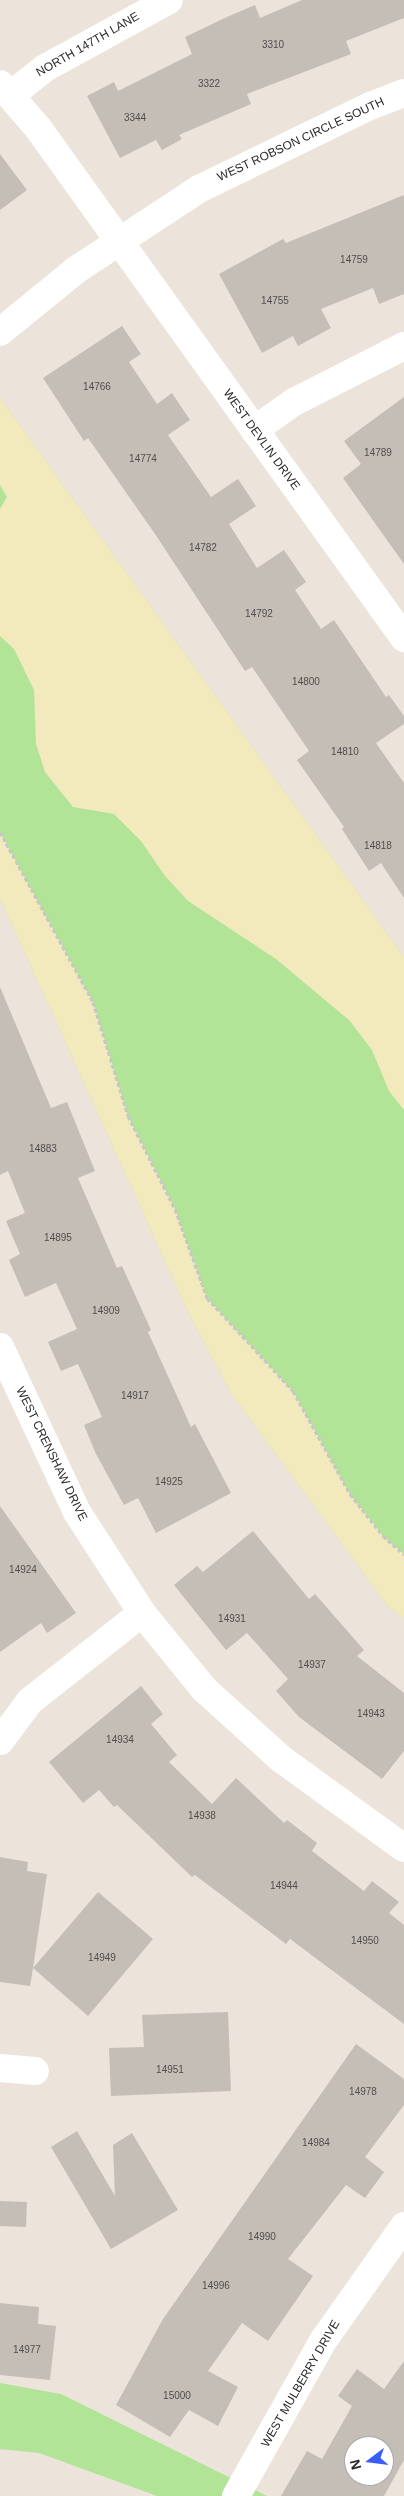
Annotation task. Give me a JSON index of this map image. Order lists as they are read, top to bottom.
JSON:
{
  "streets": {
    "street": [
      "NORTH 147TH LANE",
      "WEST ROBSON CIRCLE SOUTH",
      "WEST DEVLIN DRIVE",
      "WEST CRENSHAW DRIVE",
      "WEST MULBERRY DRIVE"
    ]
  },
  "crossings": [
    ["NORTH 147TH LANE", "WEST ROBSON CIRCLE SOUTH"],
    ["NORTH 147TH LANE", "WEST DEVLIN DRIVE"],
    ["WEST ROBSON CIRCLE SOUTH", "WEST DEVLIN DRIVE"]
  ],
  "house_numbers": [
    "3310",
    "3322",
    "3344",
    "14759",
    "14755",
    "14766",
    "14789",
    "14774",
    "14782",
    "14792",
    "14800",
    "14810",
    "14818",
    "14883",
    "14895",
    "14909",
    "14917",
    "14925",
    "14924",
    "14931",
    "14937",
    "14943",
    "14934",
    "14938",
    "14944",
    "14950",
    "14949",
    "14951",
    "14978",
    "14984",
    "14990",
    "14996",
    "14977",
    "15000"
  ],
  "north": "left"
}
